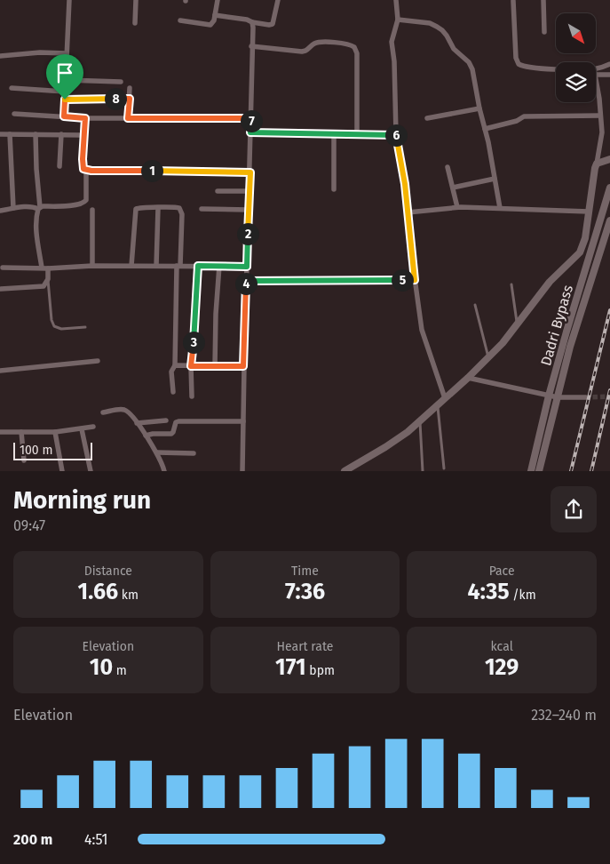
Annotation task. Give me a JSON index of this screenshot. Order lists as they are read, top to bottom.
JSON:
{
  "streets": {
    "main road": ["Dadri Bypass"]
  },
  "scale_bar": "100 m",
  "north": "bottom right",
  "page": {
    "pins": [
      "8",
      "7",
      "6",
      "1",
      "2",
      "5",
      "4",
      "3"
    ],
    "scale": "100 m",
    "heading": ["Morning run", "09:47"],
    "stats": [
      ["Distance", "1.66 km"],
      ["Time", "7:36"],
      ["Pace", "4:35 /km"],
      ["Elevation", "10 m"],
      ["Heart rate", "171 bpm"],
      ["kcal", "129"]
    ],
    "chart": ["Elevation", "232–240 m"],
    "list": [
      {
        "name": "200 m",
        "note": "4:51"
      }
    ]
  }
}
